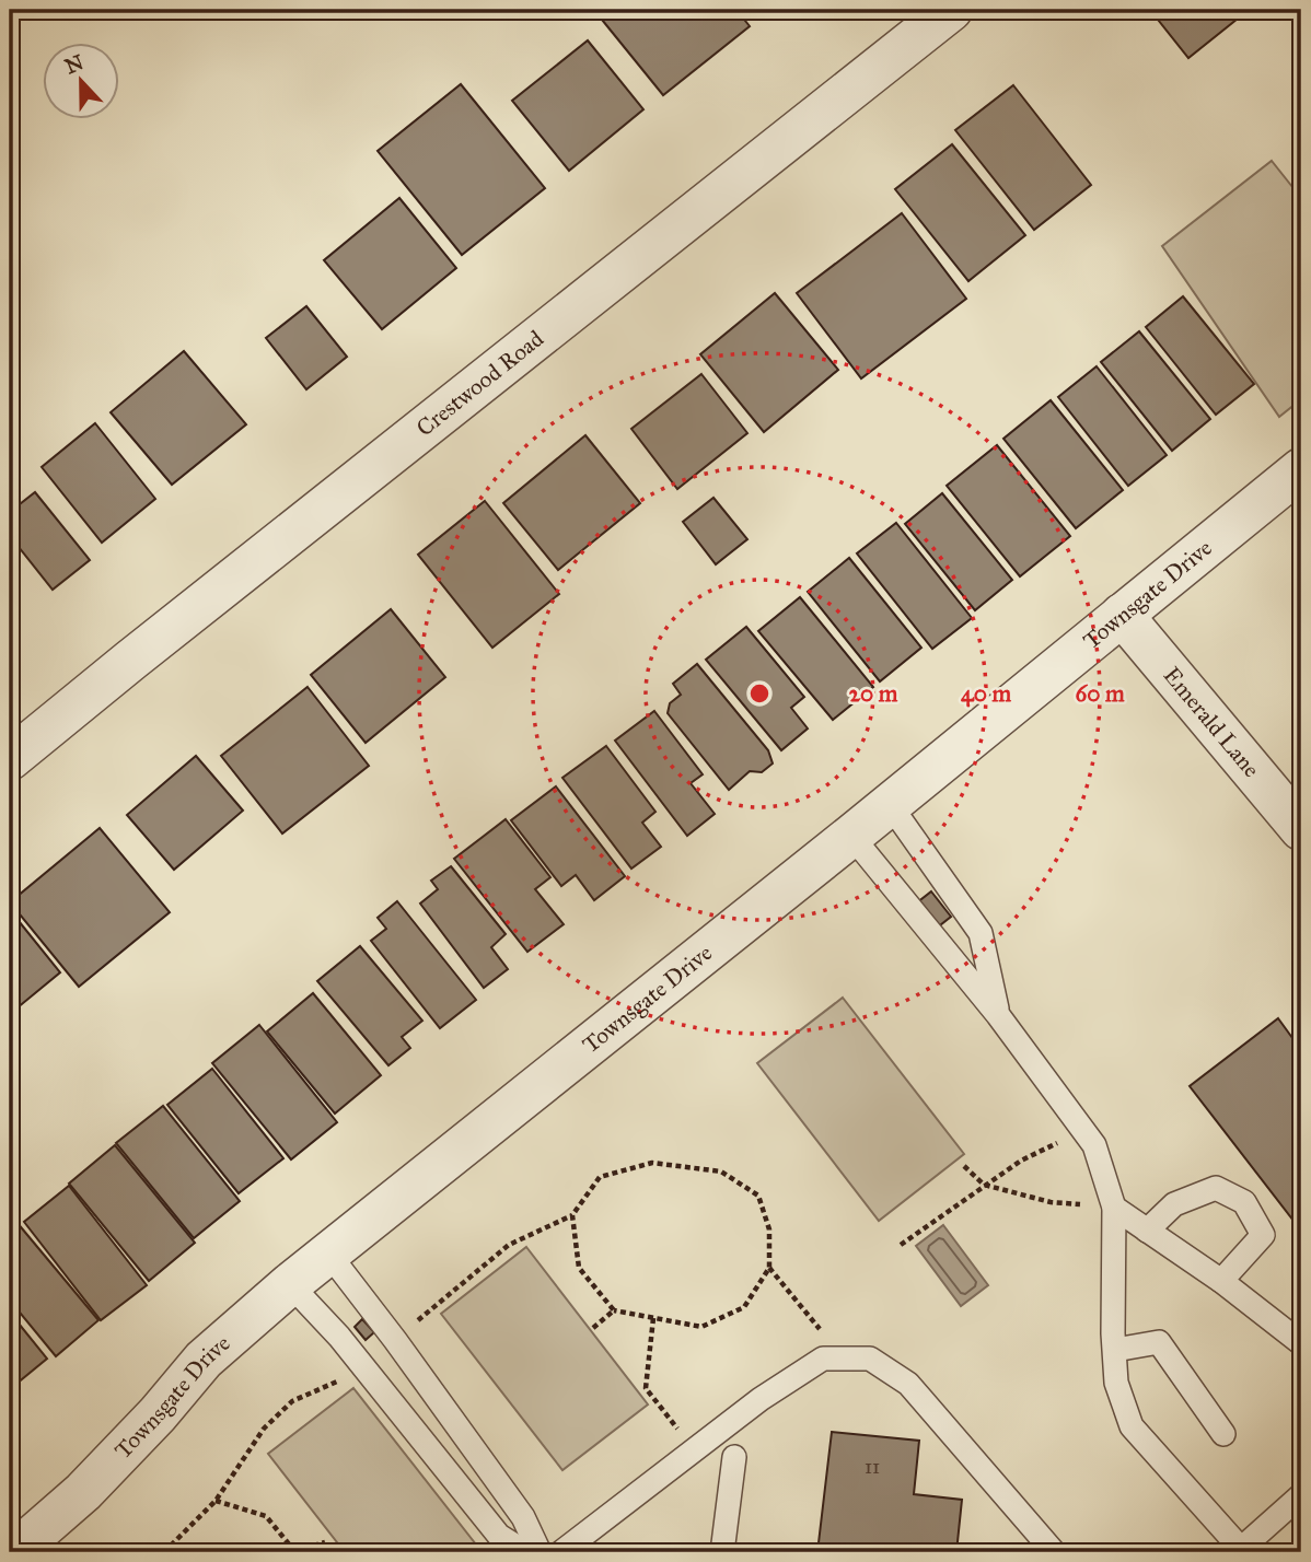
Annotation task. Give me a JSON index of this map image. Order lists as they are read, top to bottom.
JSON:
{
  "streets": {
    "street": ["Crestwood Road", "Townsgate Drive", "Emerald Lane"]
  },
  "crossings": [
    ["Townsgate Drive", "Emerald Lane"]
  ],
  "house_numbers": ["11"],
  "north": "top",
  "rings": ["20 m", "40 m", "60 m"]
}
